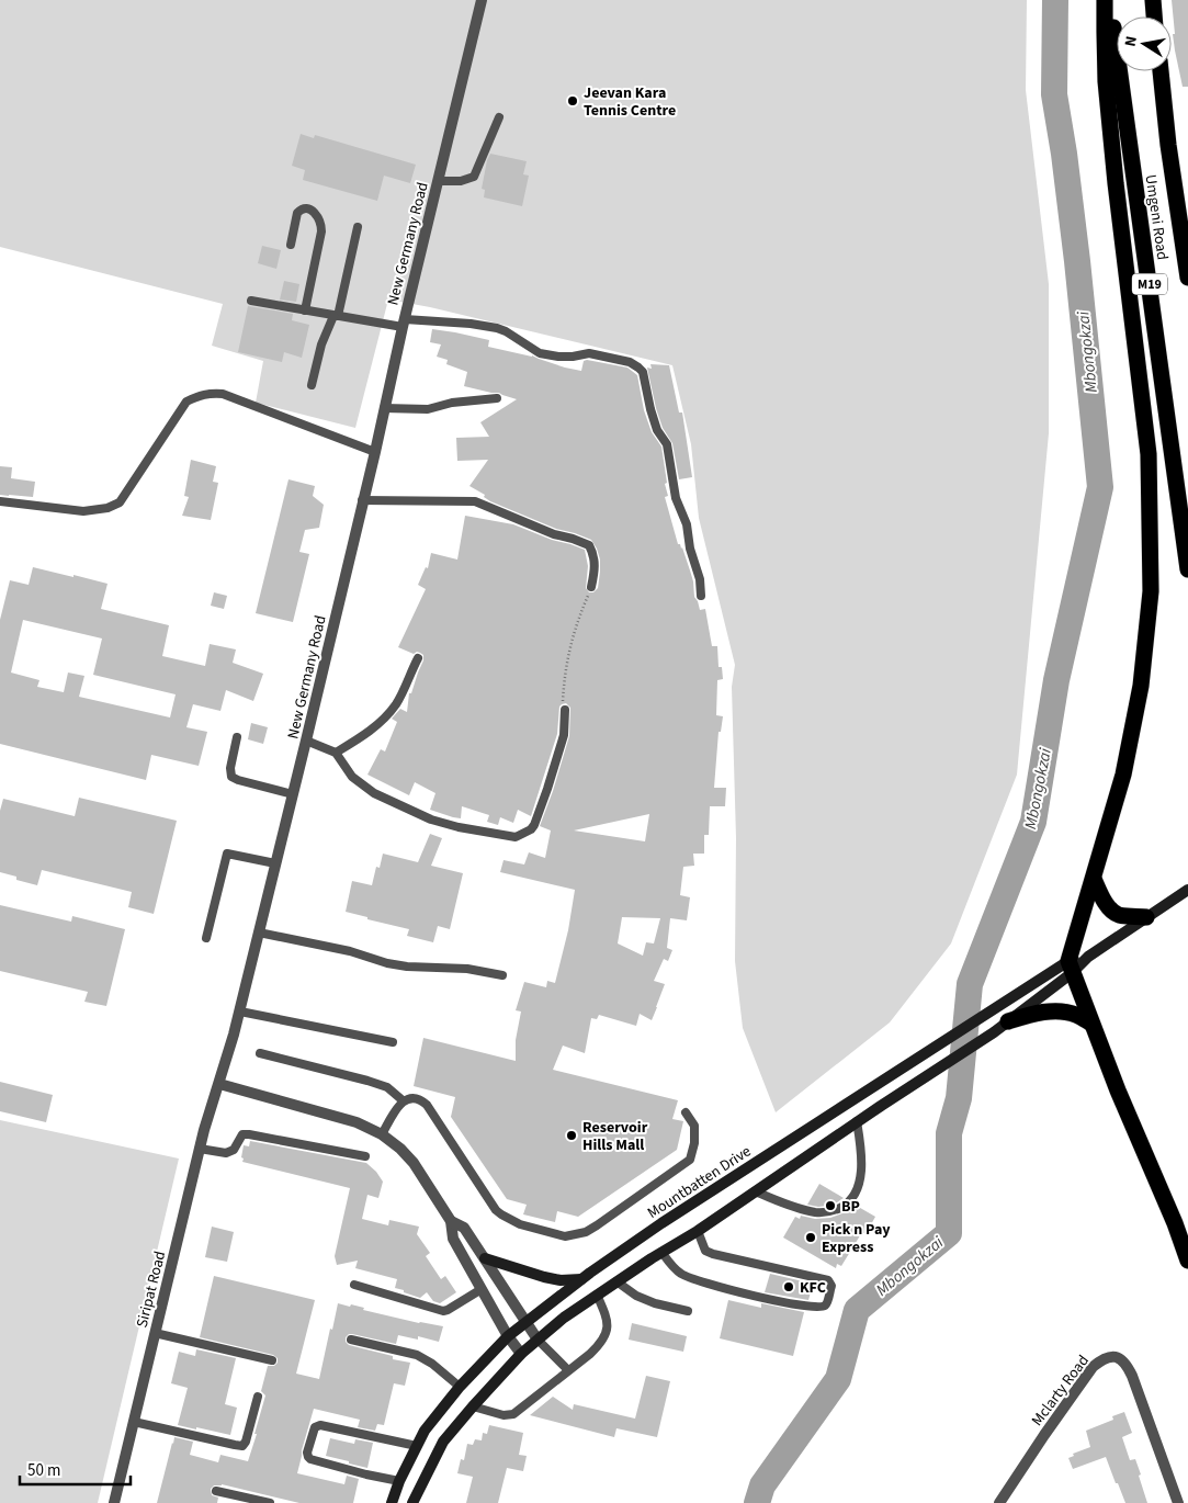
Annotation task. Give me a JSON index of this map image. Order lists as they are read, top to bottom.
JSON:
{
  "streets": {
    "highway": ["Umgeni Road", "M19"],
    "main road": ["Mountbatten Drive"],
    "street": ["New Germany Road", "Siripat Road", "Mclarty Road"]
  },
  "crossings": [
    ["New Germany Road", "Siripat Road"]
  ],
  "water": ["Mbongokzai"],
  "places": [
    "Jeevan Kara Tennis Centre",
    "Reservoir Hills Mall",
    "BP",
    "Pick n Pay Express",
    "KFC"
  ],
  "scale_bar": "50 m",
  "north": "left"
}
